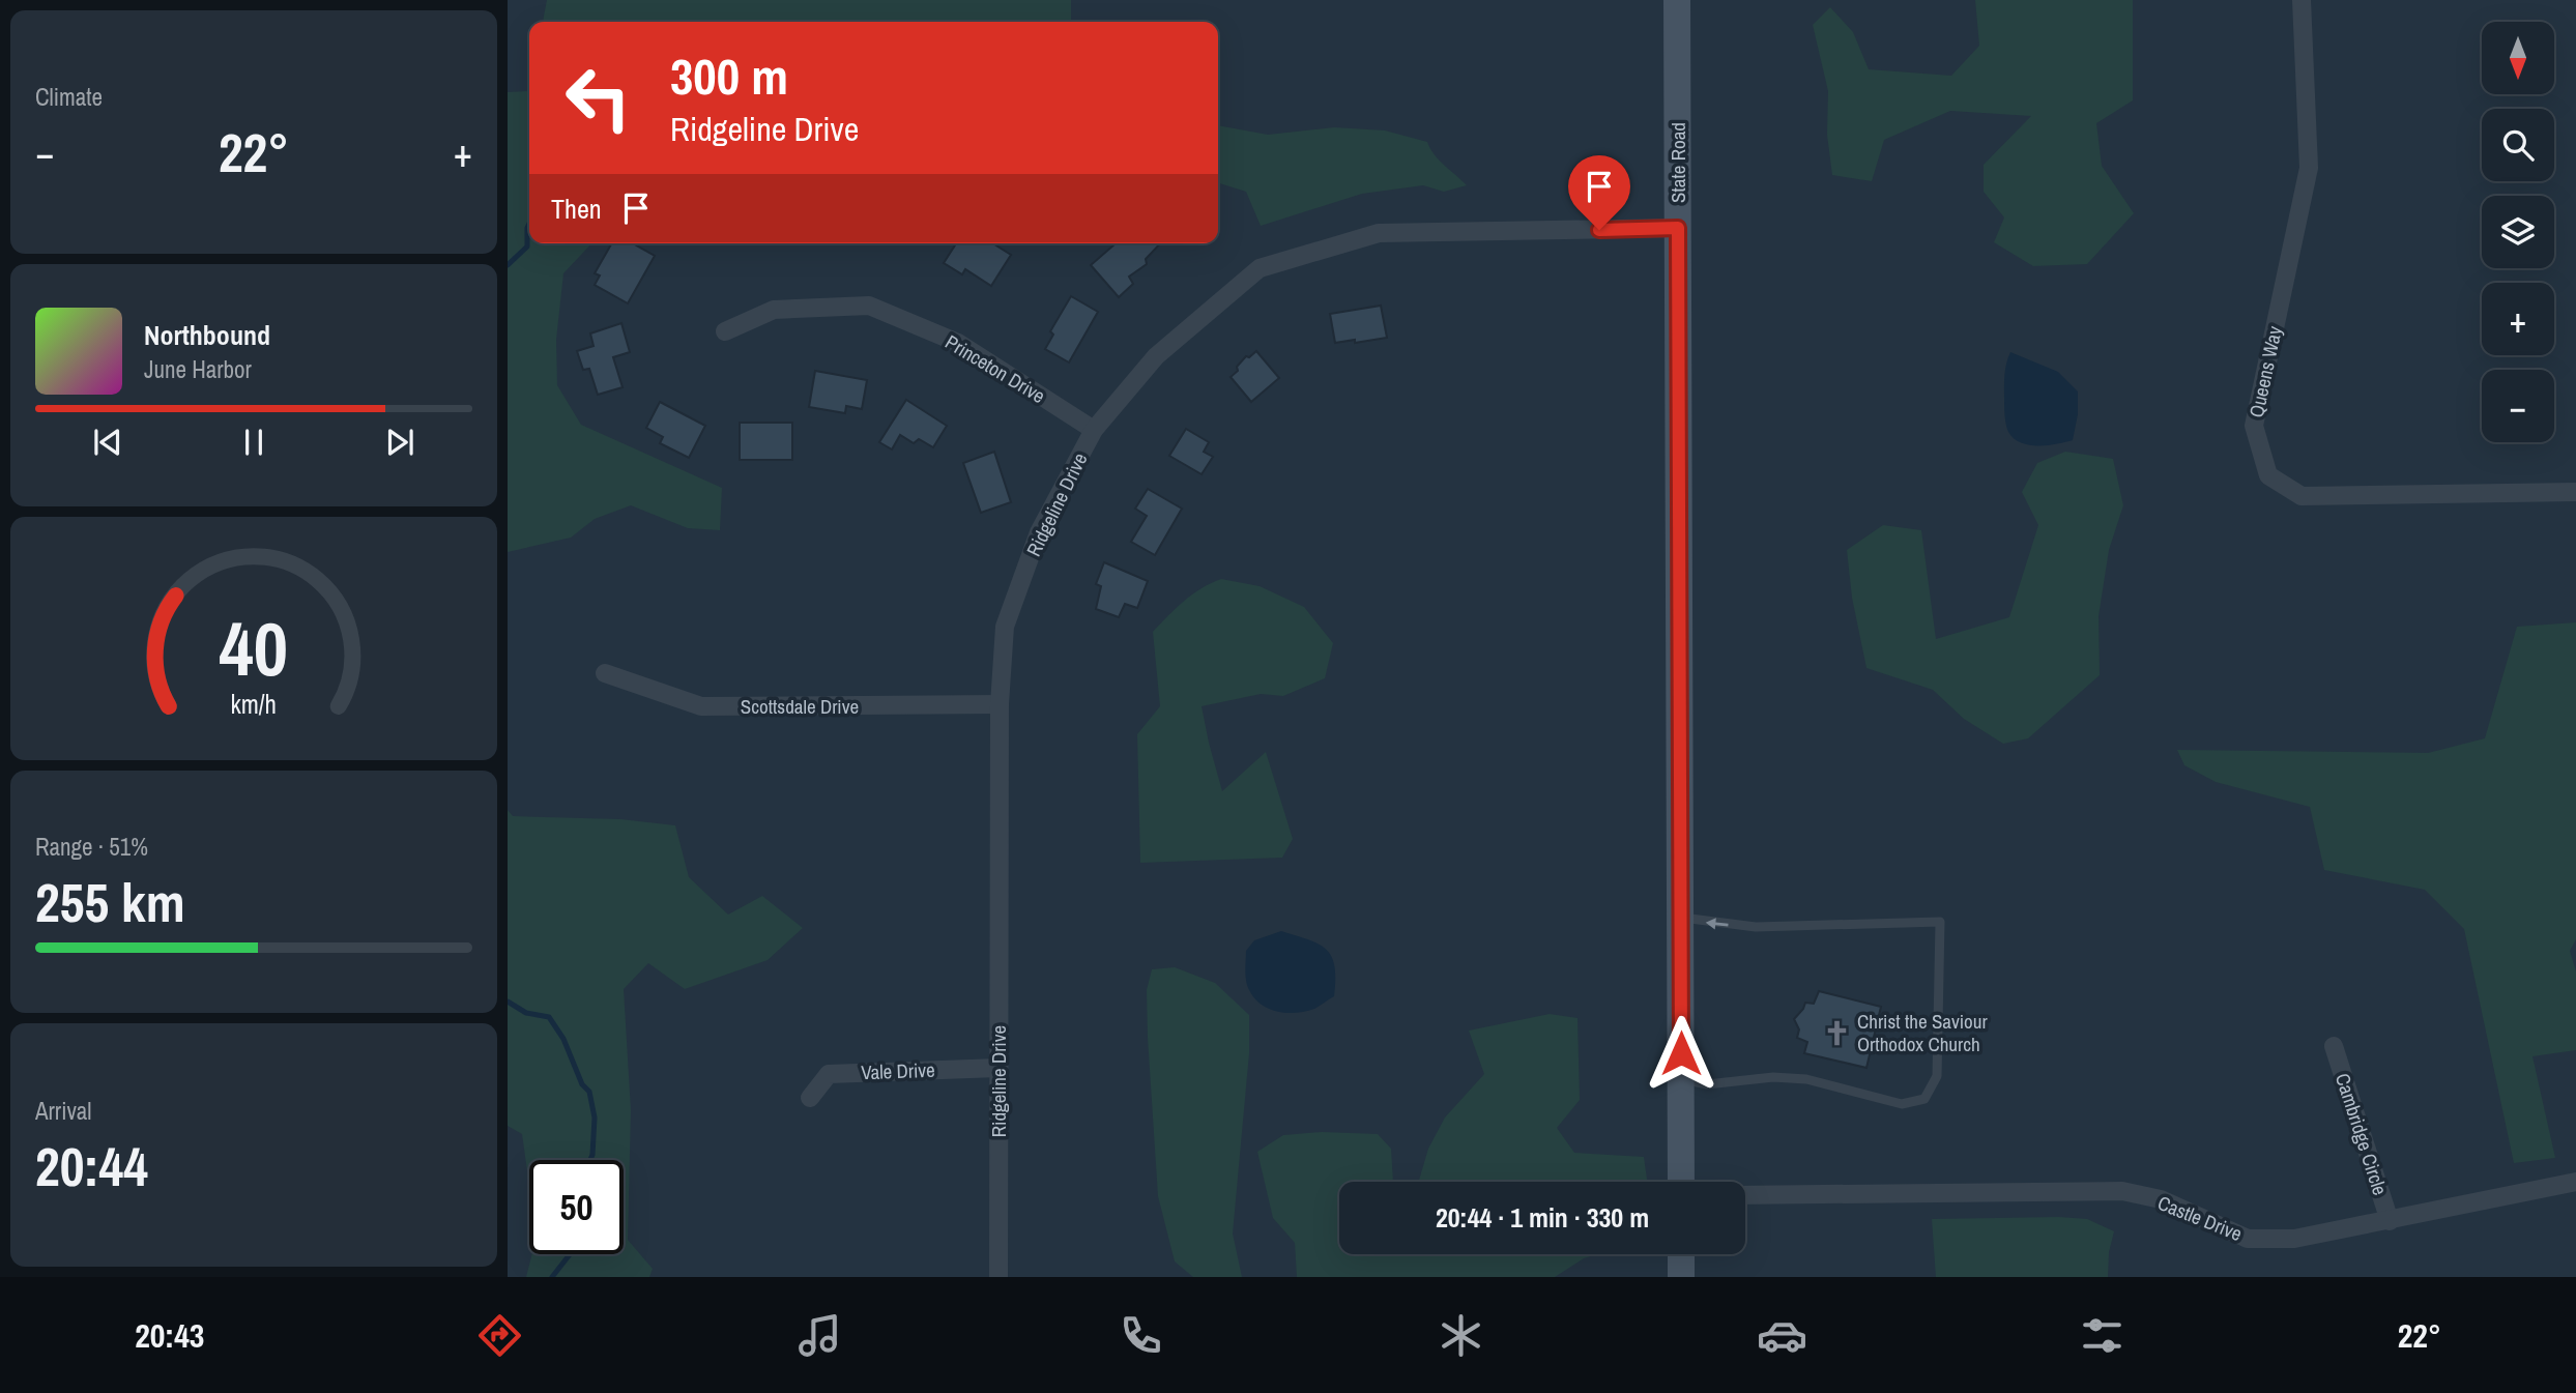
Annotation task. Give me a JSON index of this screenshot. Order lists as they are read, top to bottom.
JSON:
{
  "streets": {
    "main road": ["State Road"],
    "street": [
      "Princeton Drive",
      "Queens Way",
      "Ridgeline Drive",
      "Scottsdale Drive",
      "Vale Drive",
      "Cambridge Circle",
      "Castle Drive"
    ]
  },
  "crossings": [
    ["State Road", "Ridgeline Drive"],
    ["Princeton Drive", "Ridgeline Drive"],
    ["Ridgeline Drive", "Scottsdale Drive"],
    ["Ridgeline Drive", "Vale Drive"],
    ["Cambridge Circle", "Castle Drive"]
  ],
  "places": {
    "church": ["Christ the Saviour Orthodox Church"]
  },
  "north": "bottom",
  "page": {
    "tile": [
      "Climate",
      ["Range · 51%", "255 km"],
      ["Arrival", "20:44"]
    ],
    "map_buttons": ["+", "−"],
    "turn": ["300 m", "Ridgeline Drive"],
    "heat": ["−", "22°", "+"],
    "then": "Then",
    "song": ["Northbound", "June Harbor"],
    "limit": "50",
    "trip": "20:44 · 1 min · 330 m",
    "tabs": ["20:43", "22°"],
    "gauge": ["40", "km/h"]
  }
}
